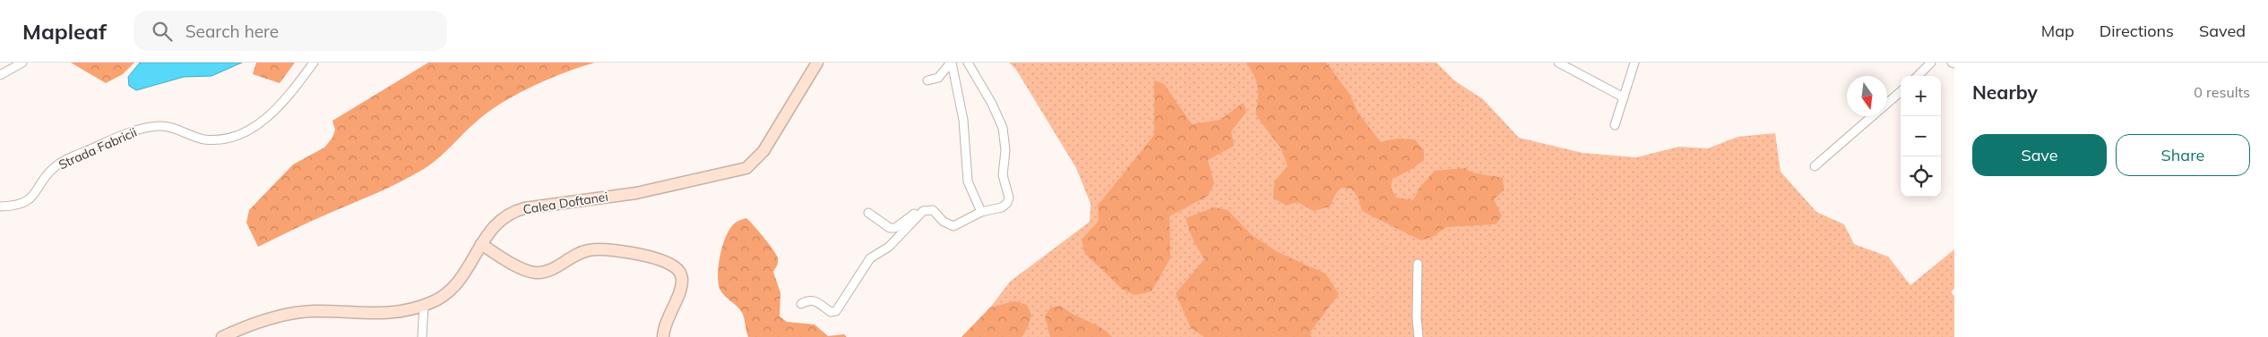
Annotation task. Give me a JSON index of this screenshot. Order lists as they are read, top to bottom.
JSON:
{
  "streets": {
    "main road": ["Calea Doftanei"],
    "street": ["Strada Fabricii"]
  },
  "north": "bottom",
  "page": {
    "header": "Mapleaf",
    "search": "Search here",
    "nav": ["Map", "Directions", "Saved"],
    "heading": ["Nearby", "0 results"],
    "map_buttons": ["+", "−"],
    "buttons": ["Save", "Share"]
  }
}
